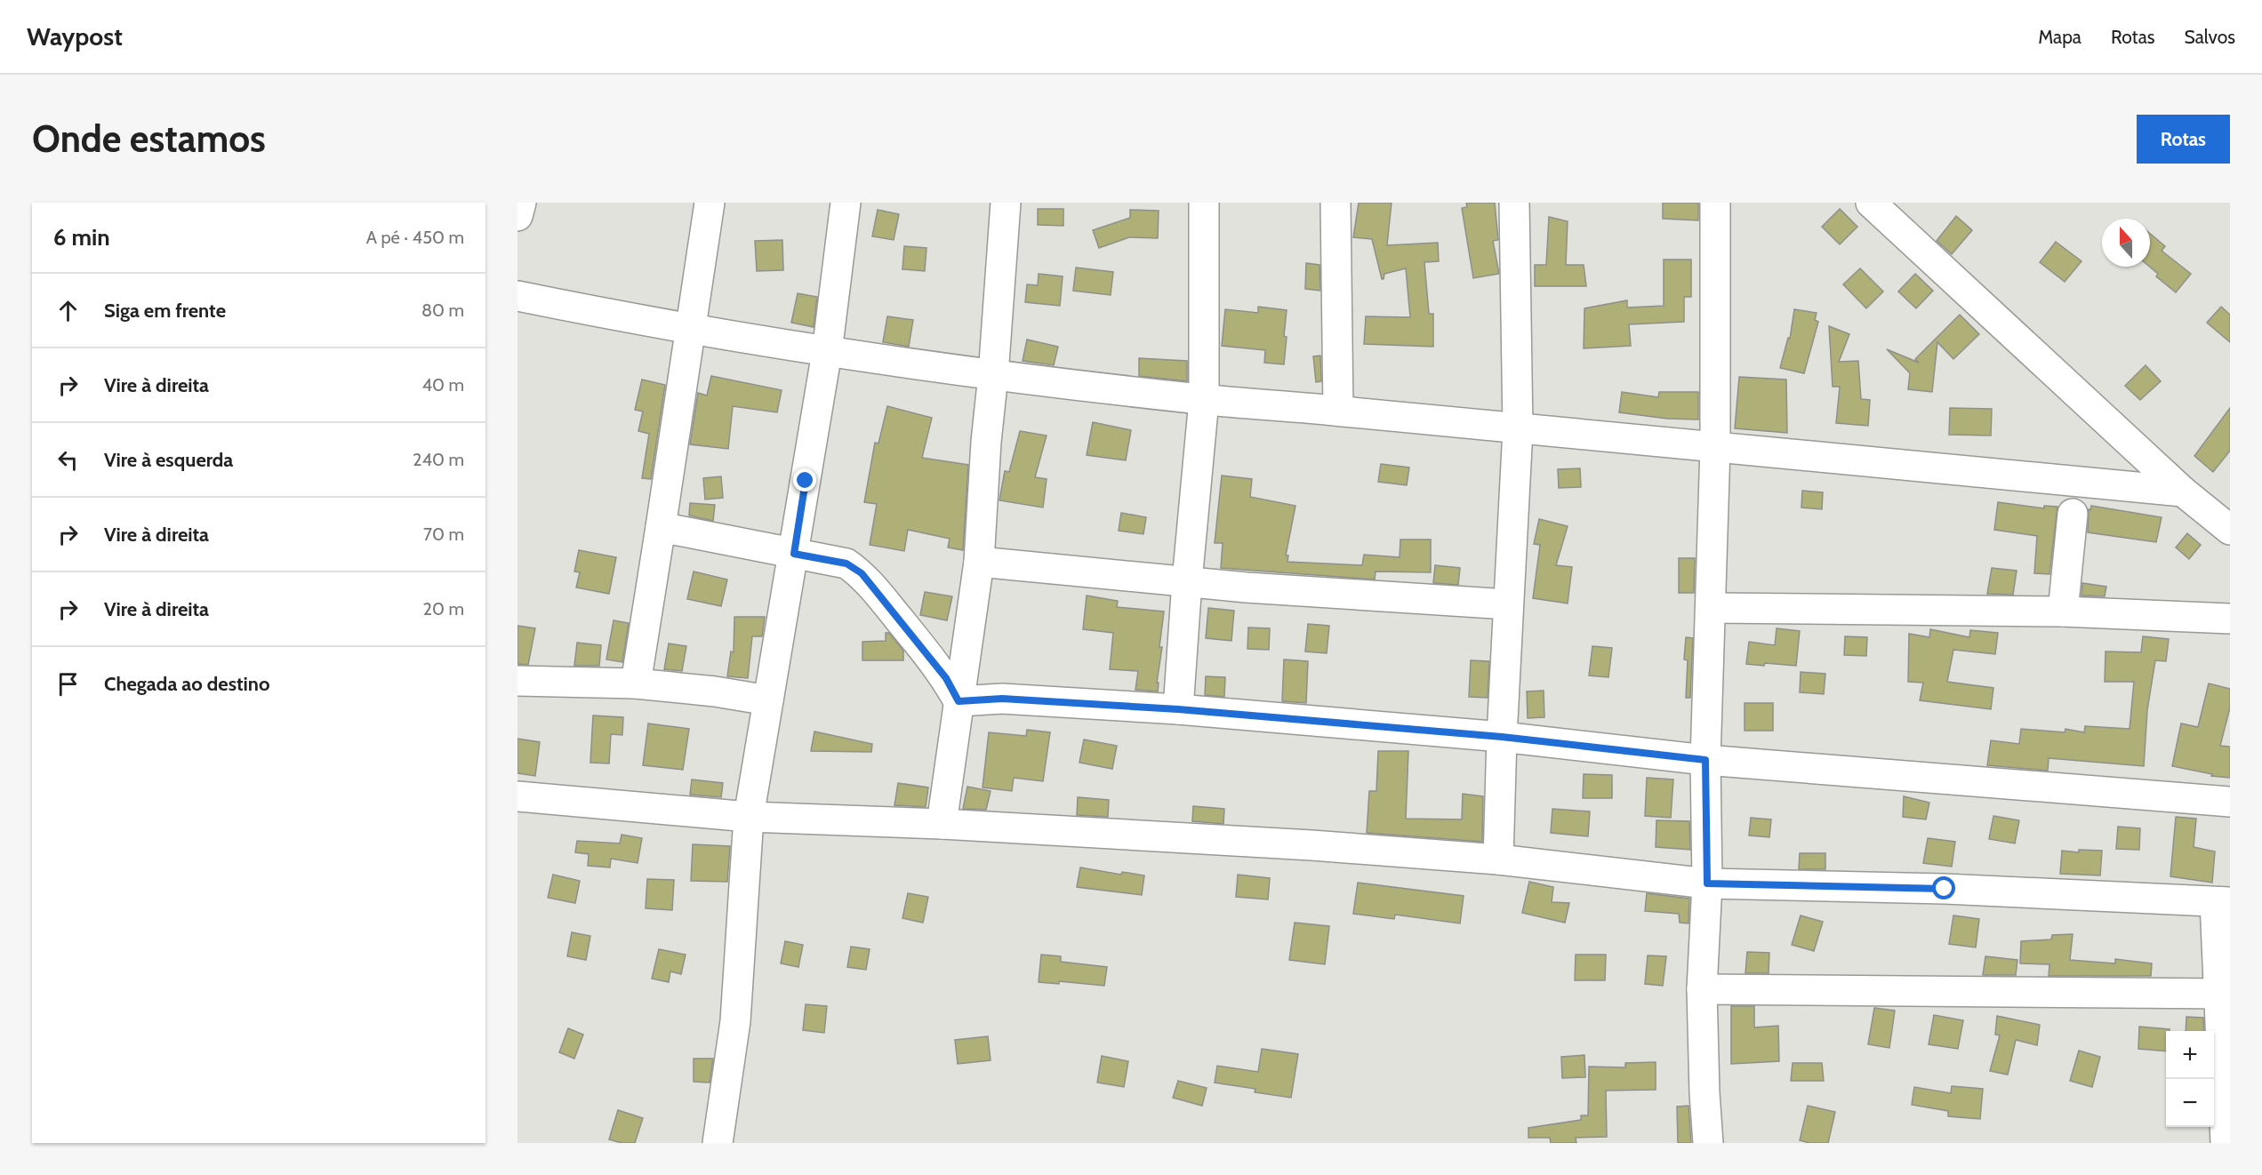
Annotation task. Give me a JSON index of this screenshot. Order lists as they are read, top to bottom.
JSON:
{
  "north": "top",
  "page": {
    "header": "Waypost",
    "nav": ["Mapa", "Rotas", "Salvos"],
    "buttons": "Rotas",
    "title": "Onde estamos",
    "heading": ["6 min", "A pé · 450 m"],
    "list": [
      ["Siga em frente", "80 m"],
      ["Vire à direita", "40 m"],
      ["Vire à esquerda", "240 m"],
      ["Vire à direita", "70 m"],
      ["Vire à direita", "20 m"],
      "Chegada ao destino"
    ],
    "map_buttons": ["+", "−"]
  }
}
